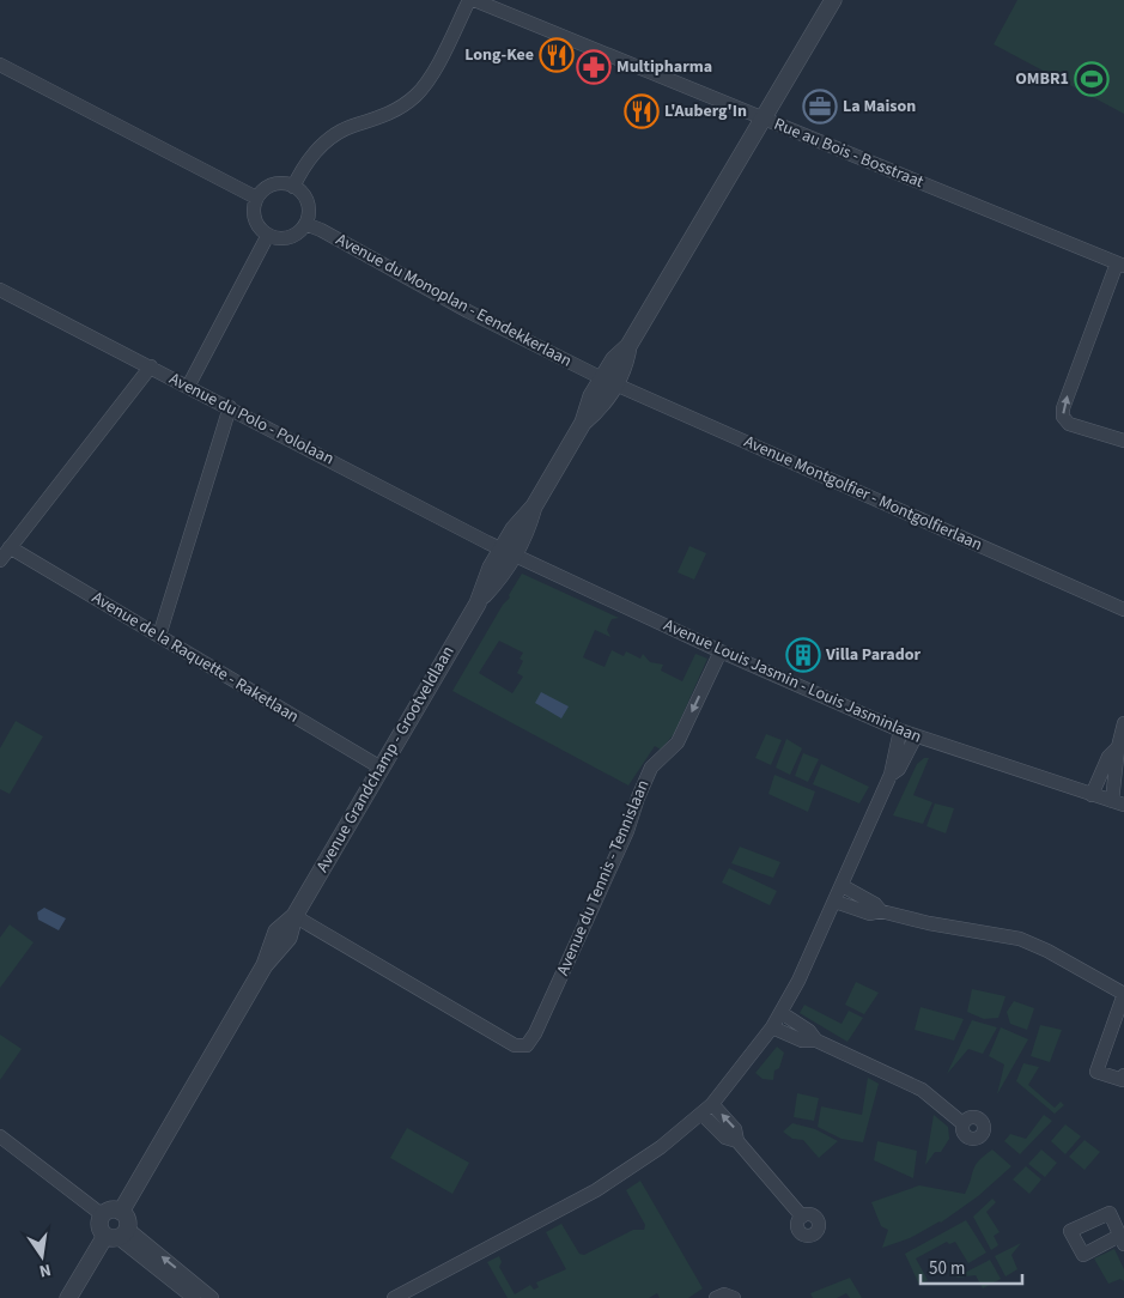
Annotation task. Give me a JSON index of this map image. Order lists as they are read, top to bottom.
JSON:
{
  "streets": {
    "street": [
      "Rue au Bois - Bosstraat",
      "Avenue du Monoplan - Eendekkerlaan",
      "Avenue du Polo - Pololaan",
      "Avenue Montgolfier - Montgolfierlaan",
      "Avenue de la Raquette - Raketlaan",
      "Avenue Louis Jasmin - Louis Jasminlaan",
      "Avenue Grandchamp - Grootveldlaan",
      "Avenue du Tennis - Tennislaan"
    ]
  },
  "crossings": [
    ["Rue au Bois - Bosstraat", "Avenue Grandchamp - Grootveldlaan"],
    ["Avenue du Monoplan - Eendekkerlaan", "Avenue Montgolfier - Montgolfierlaan"],
    ["Avenue du Monoplan - Eendekkerlaan", "Avenue Grandchamp - Grootveldlaan"],
    ["Avenue du Polo - Pololaan", "Avenue Louis Jasmin - Louis Jasminlaan"],
    ["Avenue du Polo - Pololaan", "Avenue Grandchamp - Grootveldlaan"],
    ["Avenue Montgolfier - Montgolfierlaan", "Avenue Grandchamp - Grootveldlaan"],
    ["Avenue de la Raquette - Raketlaan", "Avenue Grandchamp - Grootveldlaan"],
    ["Avenue Louis Jasmin - Louis Jasminlaan", "Avenue Grandchamp - Grootveldlaan"],
    ["Avenue Louis Jasmin - Louis Jasminlaan", "Avenue du Tennis - Tennislaan"],
    ["Avenue Grandchamp - Grootveldlaan", "Avenue du Tennis - Tennislaan"]
  ],
  "places": {
    "restaurant": ["Long-Kee", "L'Auberg'In"],
    "pharmacy": ["Multipharma"],
    "sports": ["OMBR1"],
    "office": ["La Maison"],
    "building": ["Villa Parador"]
  },
  "scale_bar": "50 m",
  "north": "bottom"
}
